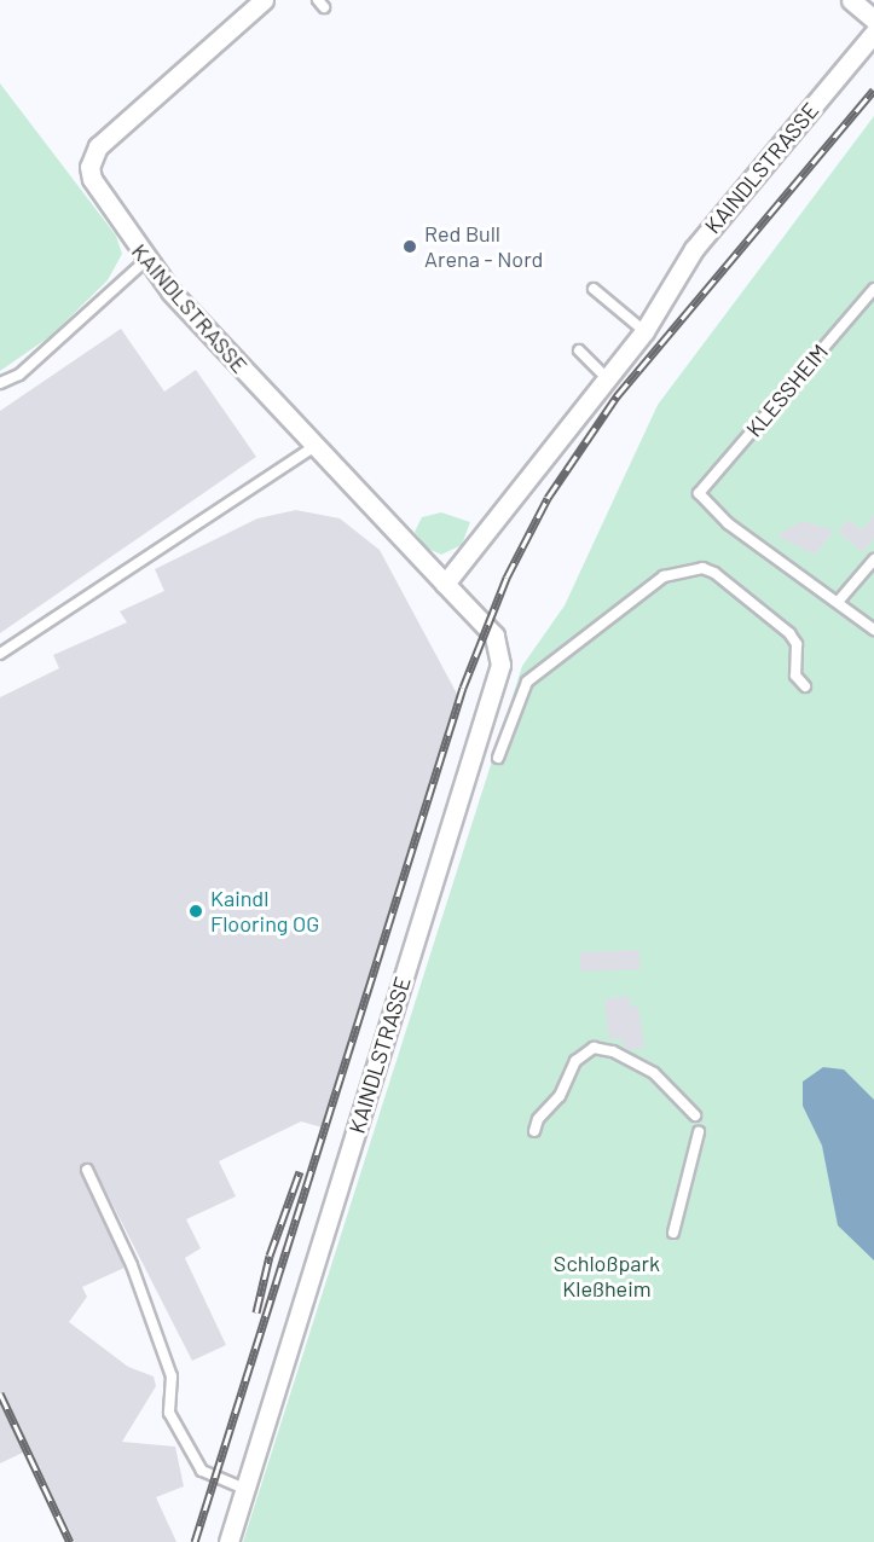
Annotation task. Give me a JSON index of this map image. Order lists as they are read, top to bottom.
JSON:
{
  "streets": {
    "street": ["KAINDLSTRASSE"],
    "lane": ["KLESSHEIM"]
  },
  "parks": ["Schloßpark Kleßheim"],
  "places": ["Red Bull Arena - Nord", "Kaindl Flooring OG"]
}
